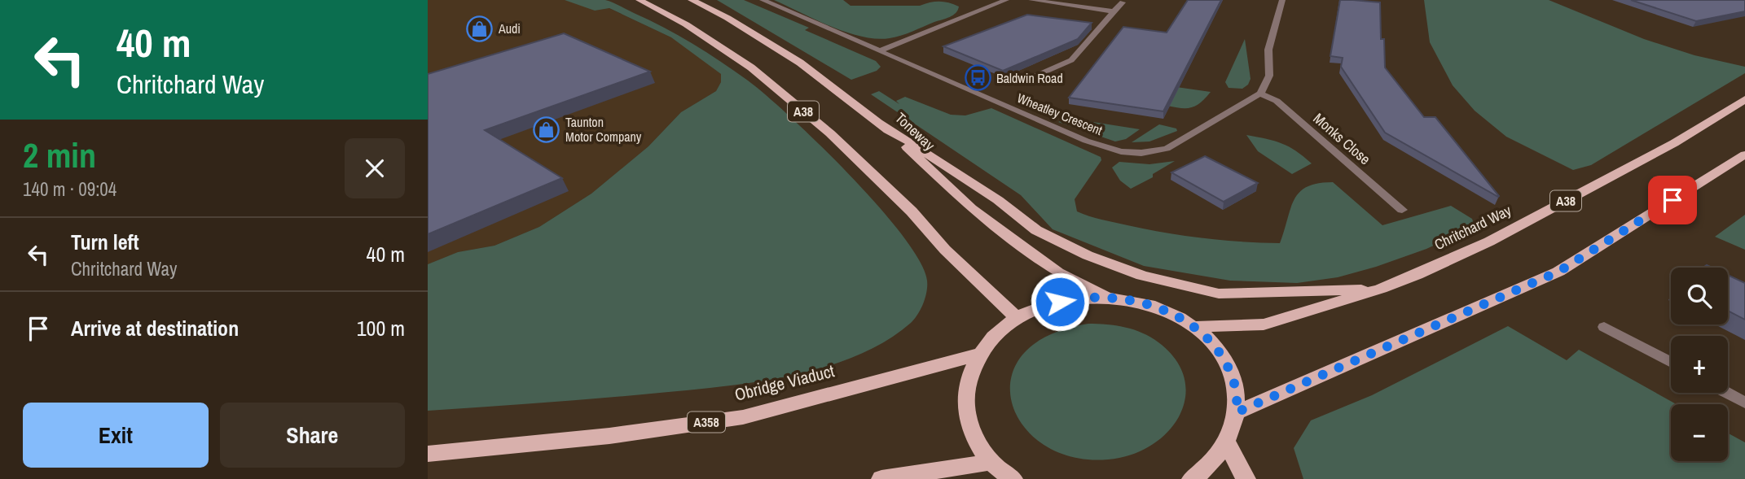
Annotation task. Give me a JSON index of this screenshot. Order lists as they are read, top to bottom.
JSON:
{
  "streets": {
    "main road": [
      "A38",
      "Toneway",
      "Chritchard Way",
      "Obridge Viaduct",
      "A358"
    ],
    "street": ["Wheatley Crescent", "Monks Close"]
  },
  "crossings": [
    ["A38", "Toneway"],
    ["A38", "Chritchard Way"],
    ["A38", "Obridge Viaduct"],
    ["Wheatley Crescent", "Monks Close"]
  ],
  "places": {
    "shop": ["Audi", "Taunton Motor Company"],
    "bus stop": ["Baldwin Road"]
  },
  "page": {
    "turn": ["40 m", "Chritchard Way"],
    "heading": ["2 min", "140 m · 09:04"],
    "list": [
      {
        "name": "Turn left",
        "note": "Chritchard Way",
        "value": "40 m"
      },
      {
        "name": "Arrive at destination",
        "value": "100 m"
      }
    ],
    "map_buttons": ["+", "−"],
    "buttons": ["Exit", "Share"]
  }
}
